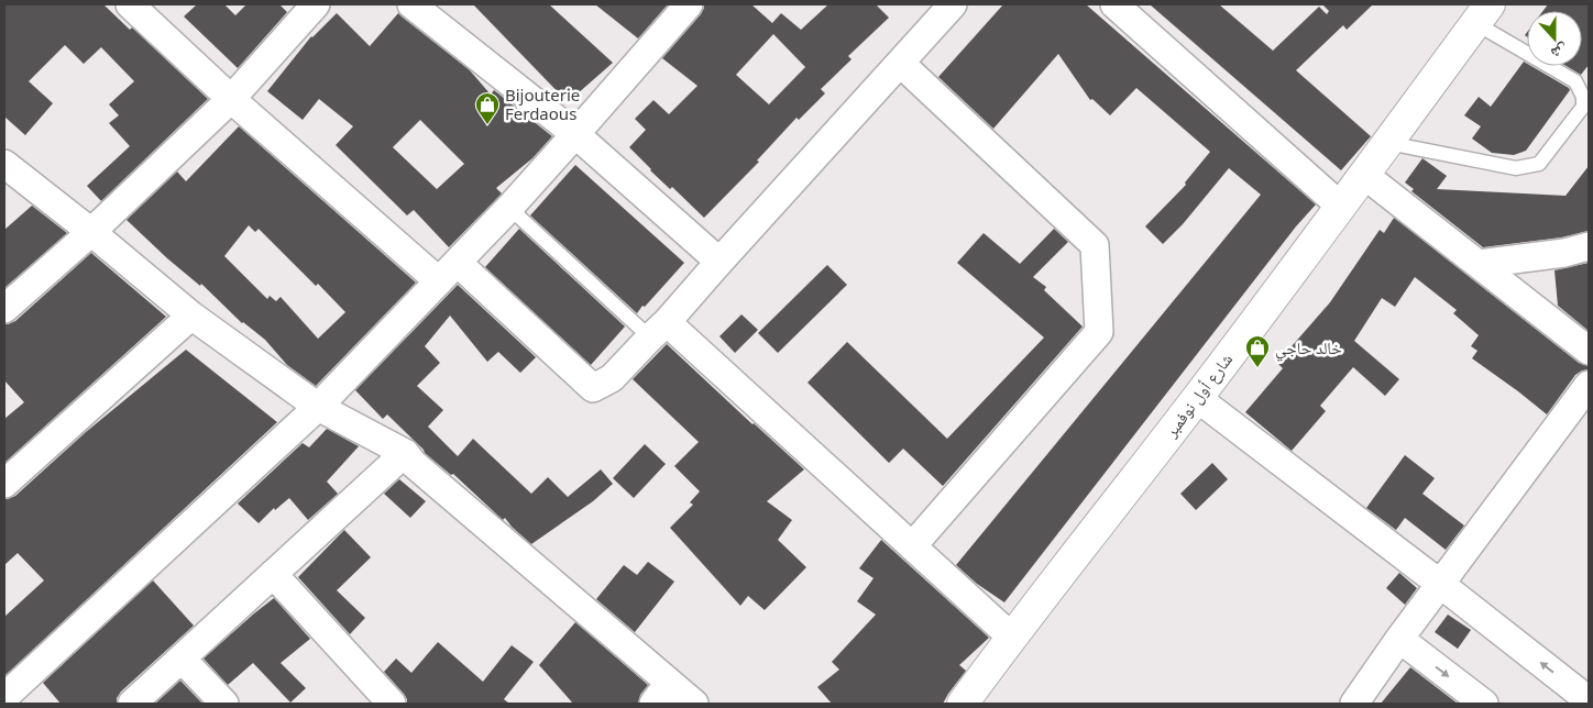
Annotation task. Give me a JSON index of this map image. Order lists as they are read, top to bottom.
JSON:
{
  "streets": {
    "main road": ["شارع أول نوفمبر"]
  },
  "places": {
    "shop": ["Bijouterie Ferdaous", "خالد حاجي"]
  },
  "north": "bottom"
}
